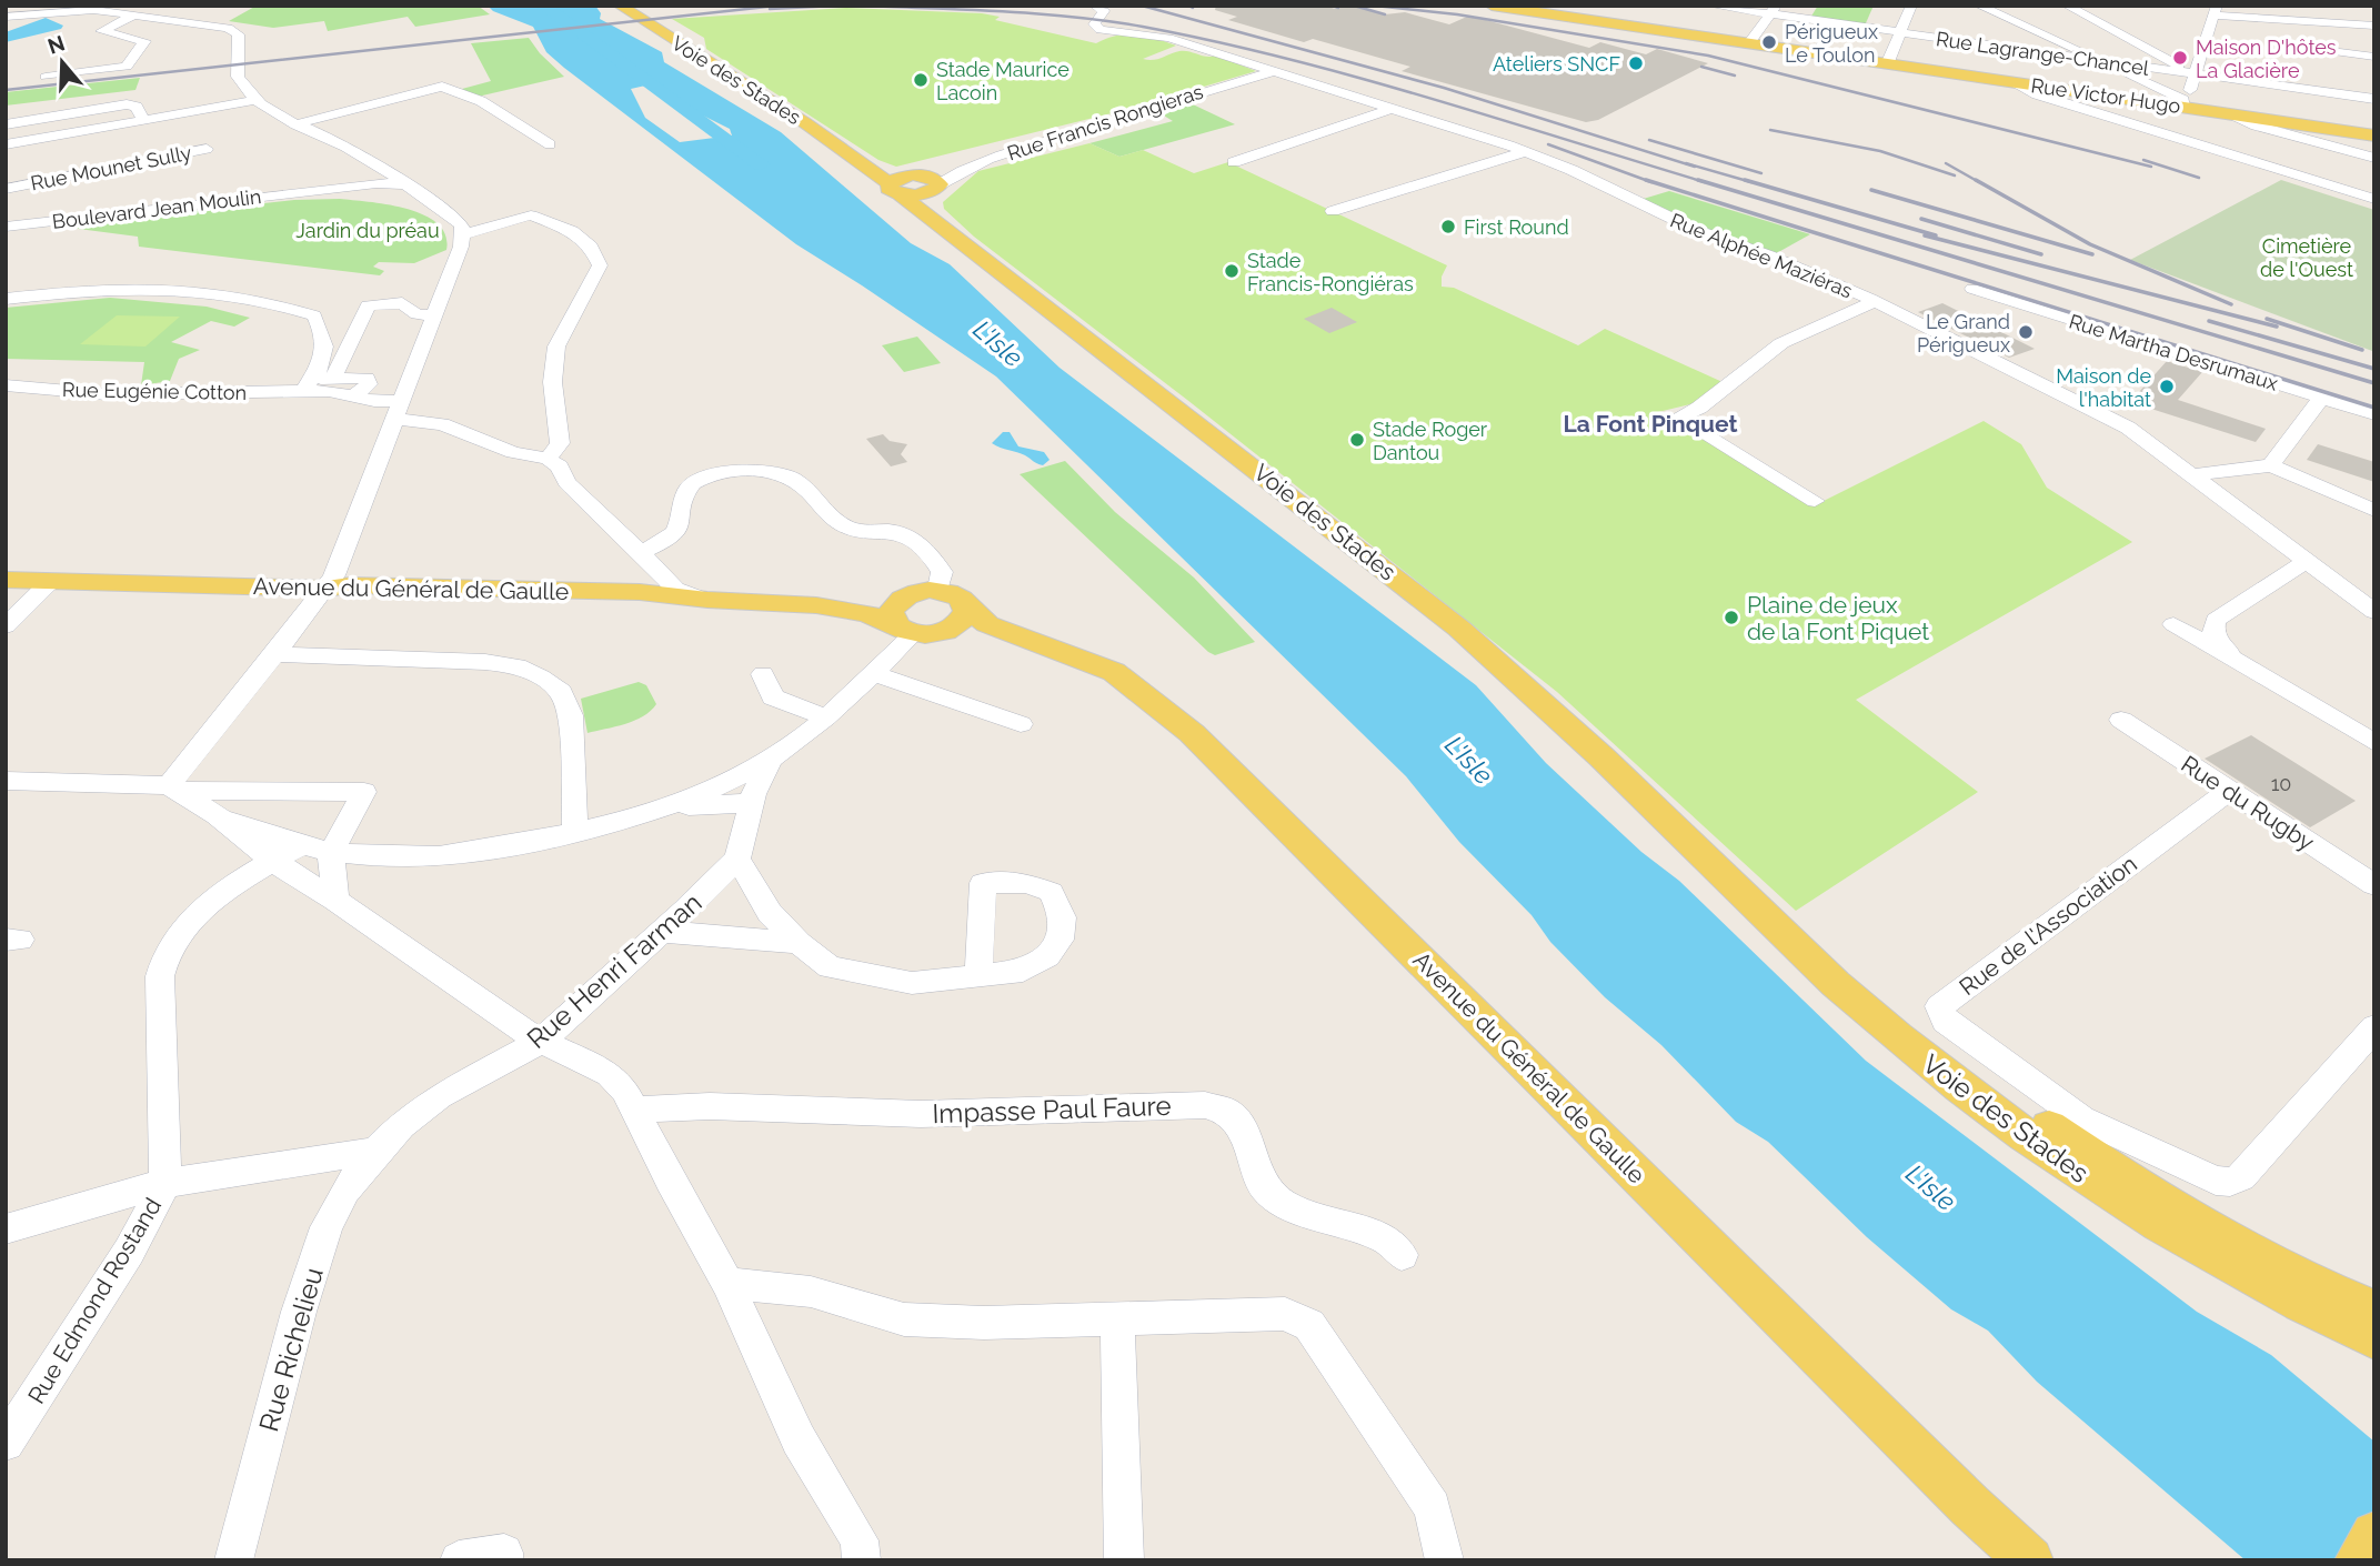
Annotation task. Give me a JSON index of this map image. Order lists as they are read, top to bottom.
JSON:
{
  "streets": {
    "main road": ["Voie des Stades", "Rue Victor Hugo", "Avenue du Général de Gaulle"],
    "street": [
      "Rue Lagrange-Chancel",
      "Rue Francis Rongieras",
      "Rue Mounet Sully",
      "Boulevard Jean Moulin",
      "Rue Alphée Maziéras",
      "Rue Martha Desrumaux",
      "Rue Eugénie Cotton",
      "Rue du Rugby",
      "Rue de l'Association",
      "Rue Henri Farman",
      "Impasse Paul Faure",
      "Rue Edmond Rostand",
      "Rue Richelieu"
    ]
  },
  "crossings": [
    ["Voie des Stades", "Rue Francis Rongieras"],
    ["Rue Francis Rongieras", "Rue Alphée Maziéras"],
    ["Rue du Rugby", "Rue de l'Association"],
    ["Rue Henri Farman", "Rue Richelieu"]
  ],
  "districts": ["La Font Pinquet"],
  "water": ["L'Isle"],
  "parks": ["Jardin du préau", "Cimetière de l'Ouest"],
  "places": [
    "Périgueux Le Toulon",
    "Maison D'hôtes La Glacière",
    "Ateliers SNCF",
    "Stade Maurice Lacoin",
    "First Round",
    "Stade Francis-Rongiéras",
    "Le Grand Périgueux",
    "Maison de l'habitat",
    "Stade Roger Dantou",
    "Plaine de jeux de la Font Piquet"
  ],
  "house_numbers": ["10"],
  "north": "top"
}
